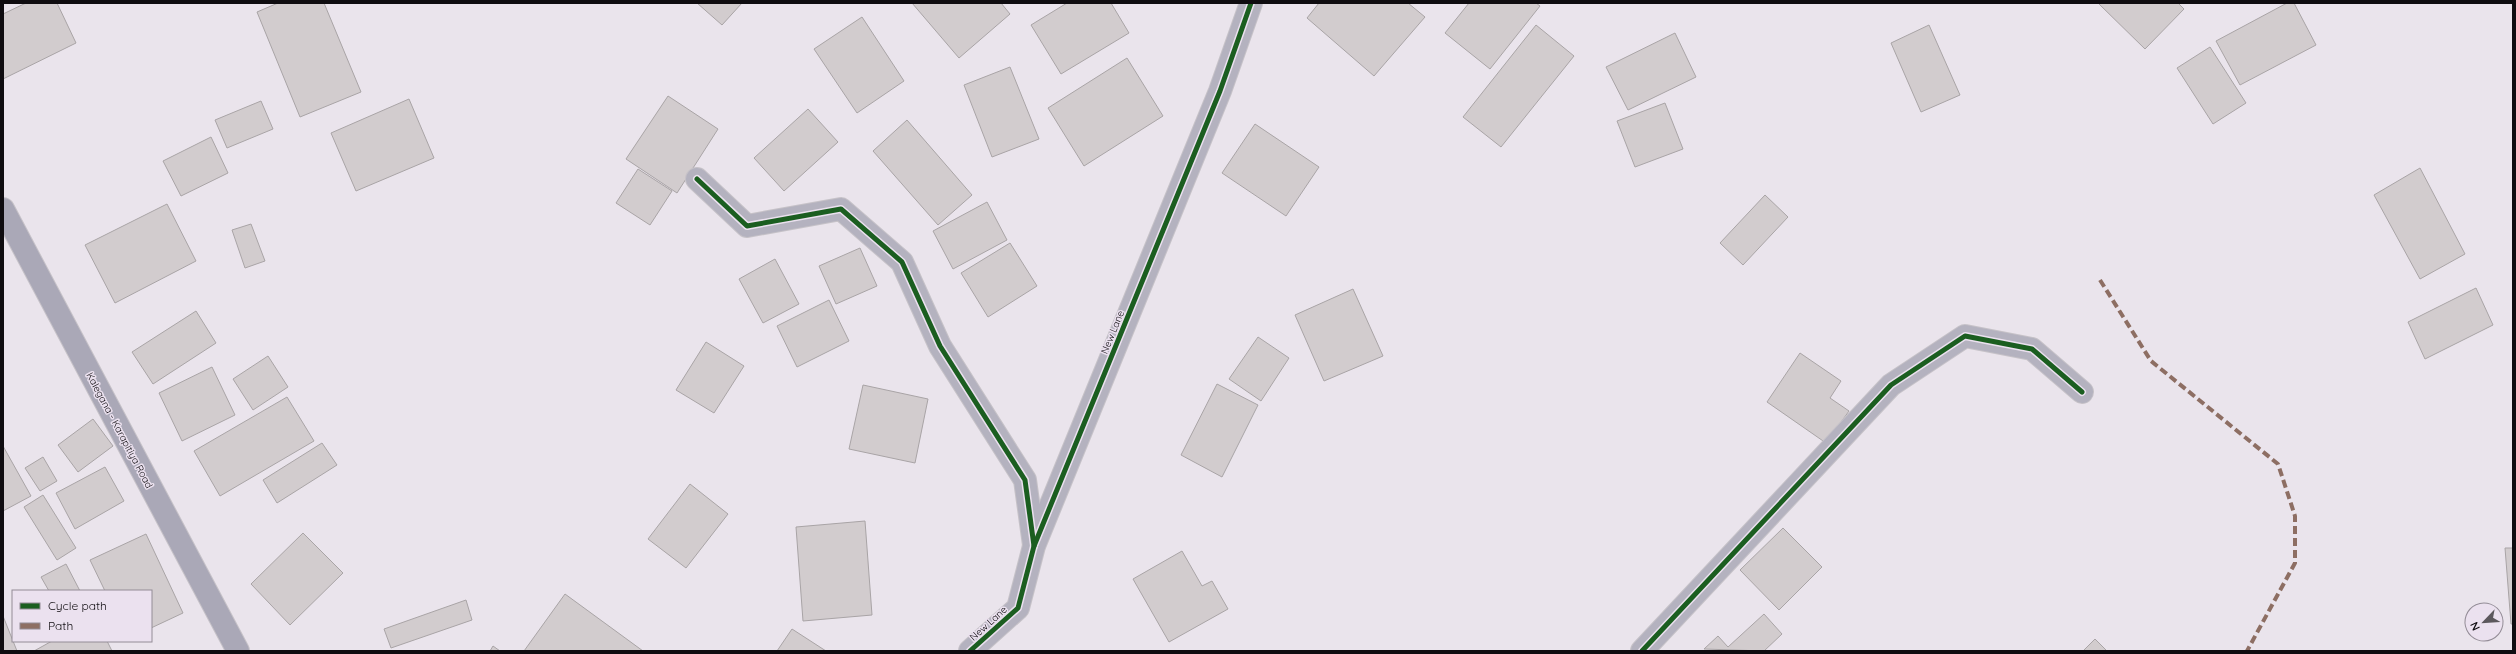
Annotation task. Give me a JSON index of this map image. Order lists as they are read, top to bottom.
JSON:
{
  "streets": {
    "main road": ["Kalegana - Karapitiya Road"],
    "street": ["New Lane"]
  },
  "legend": ["Cycle path", "Path"],
  "north": "bottom left"
}
